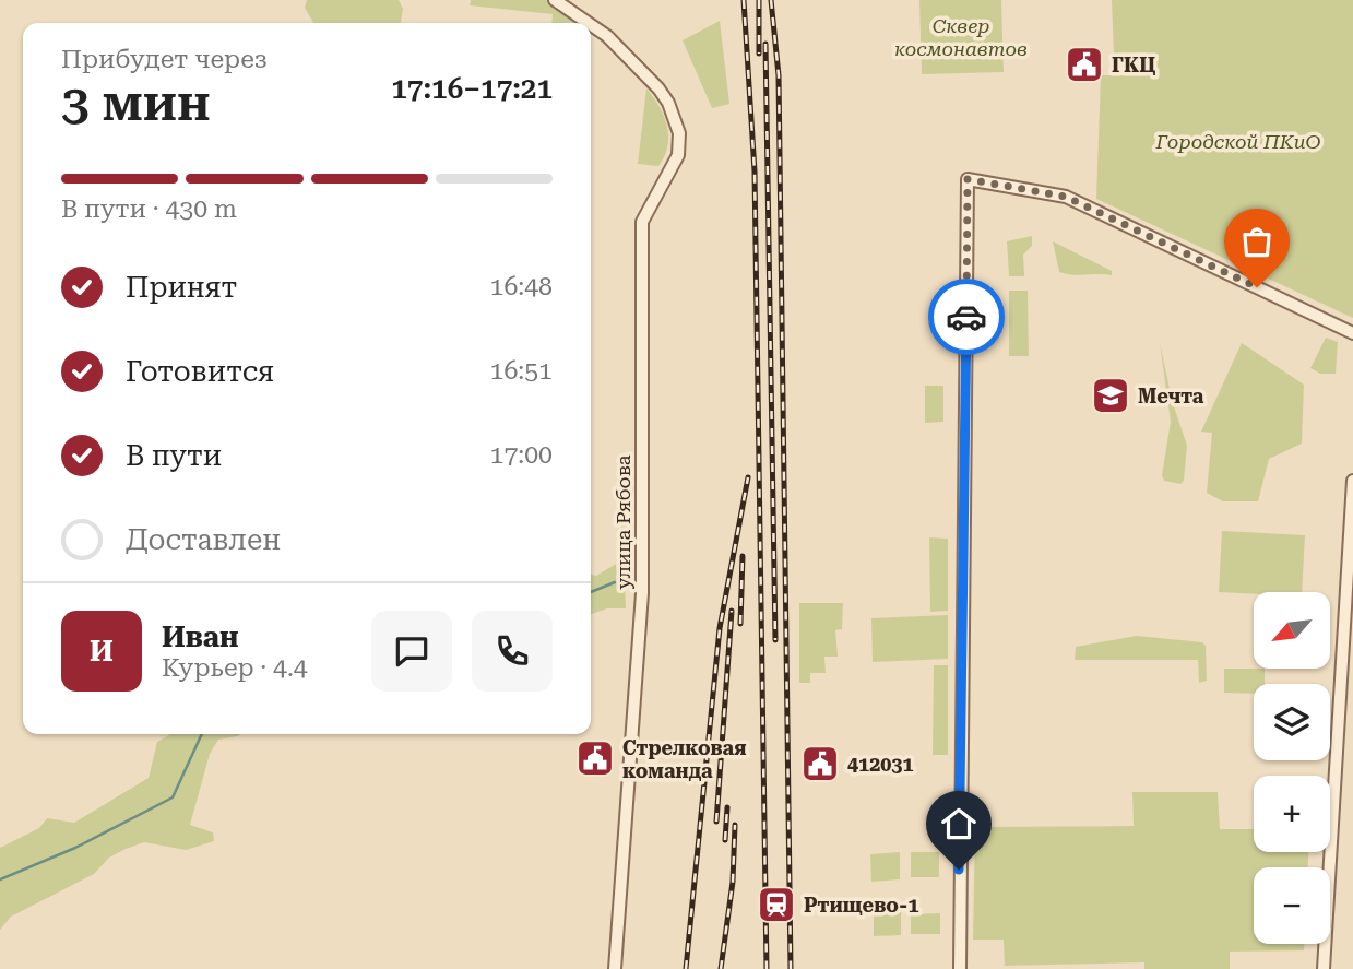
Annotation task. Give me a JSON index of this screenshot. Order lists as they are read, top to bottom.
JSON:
{
  "streets": {
    "street": ["улица Рябова"]
  },
  "parks": ["Сквер космонавтов", "Городской ПКиО"],
  "places": {
    "public building": ["ГКЦ", "Стрелковая команда", "412031"],
    "school or university": ["Мечта"],
    "station": ["Ртищево-1"]
  },
  "north": "bottom left",
  "page": {
    "heading": ["3 мин", "Прибудет через", "17:16–17:21"],
    "panel": ["Иван", "Курьер · 4.4"],
    "bar": "В пути · 430 m",
    "list": [
      ["Принят", "16:48"],
      ["Готовится", "16:51"],
      ["В пути", "17:00"],
      "Доставлен"
    ],
    "map_buttons": ["+", "−"],
    "round": "И"
  }
}
